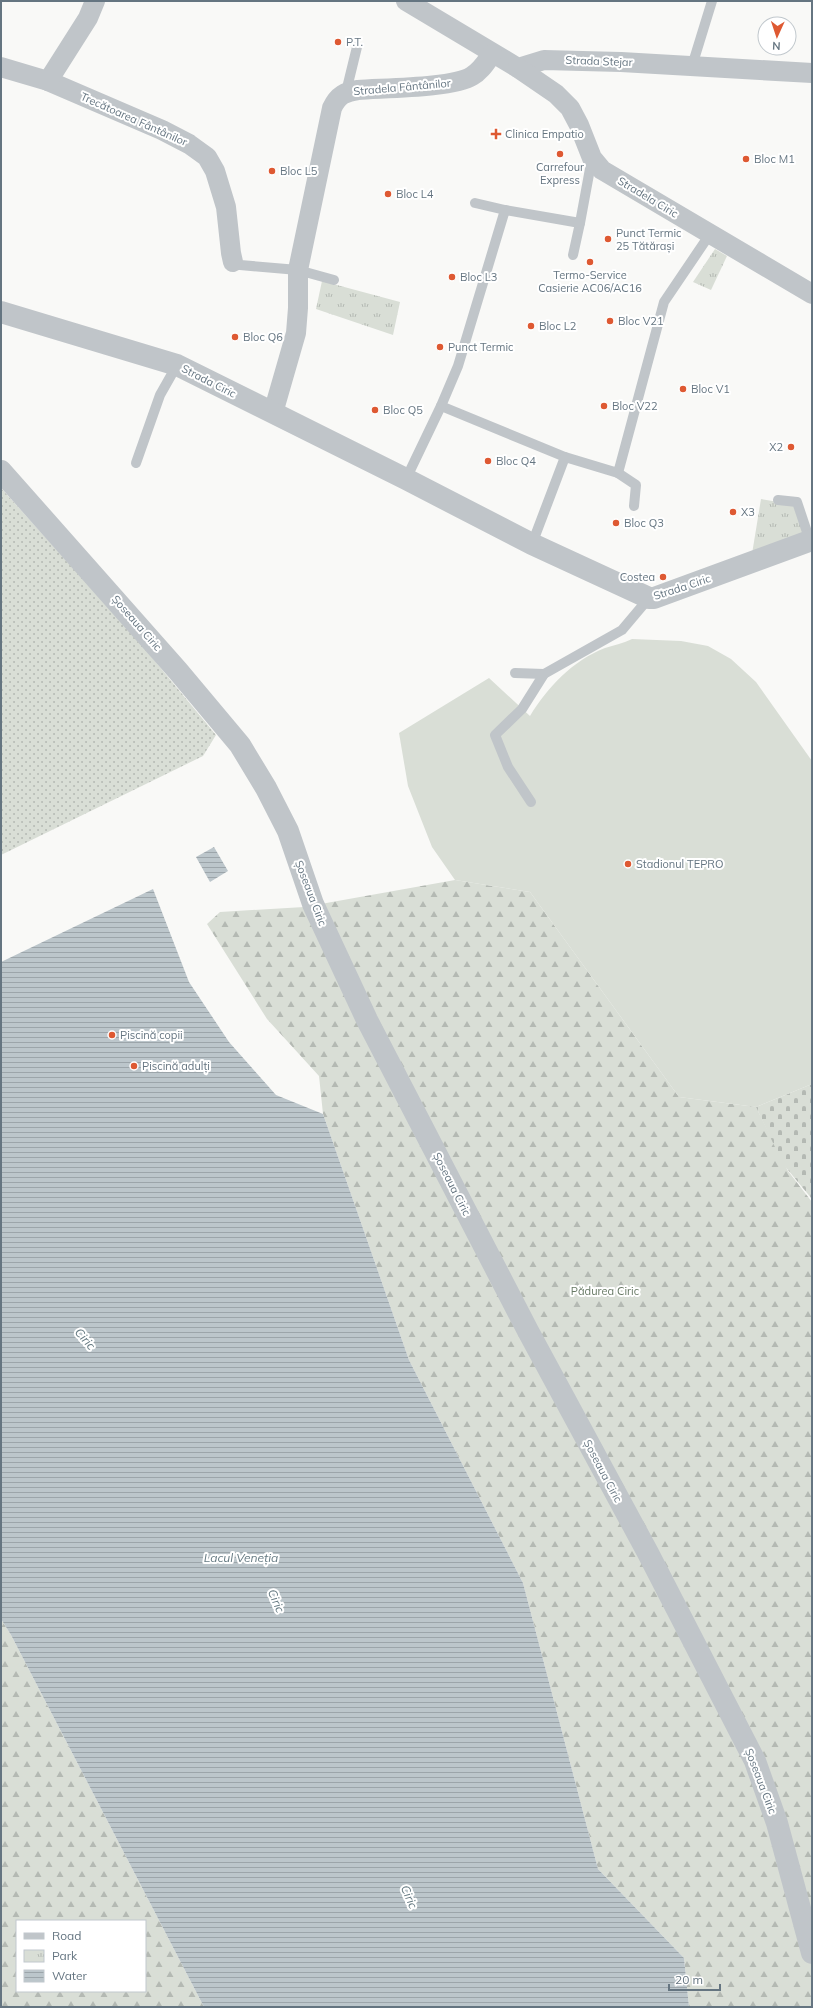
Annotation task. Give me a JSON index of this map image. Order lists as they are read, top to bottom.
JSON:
{
  "streets": {
    "street": [
      "Strada Stejar",
      "Stradela Fântânilor",
      "Trecătoarea Fântânilor",
      "Stradela Ciric",
      "Strada Ciric",
      "Șoseaua Ciric"
    ]
  },
  "crossings": [
    ["Strada Stejar", "Stradela Ciric"],
    ["Stradela Fântânilor", "Strada Ciric"]
  ],
  "water": ["Ciric", "Lacul Veneția"],
  "parks": ["Pădurea Ciric"],
  "places": {
    "other": [
      "P.T.",
      "Carrefour Express",
      "Bloc M1",
      "Bloc L5",
      "Bloc L4",
      "Punct Termic 25 Tătărași",
      "Termo-Service Casierie AC06/AC16",
      "Bloc L3",
      "Bloc V21",
      "Bloc L2",
      "Bloc Q6",
      "Punct Termic",
      "Bloc V1",
      "Bloc V22",
      "Bloc Q5",
      "X2",
      "Bloc Q4",
      "X3",
      "Bloc Q3",
      "Costea",
      "Stadionul TEPRO",
      "Piscină copii",
      "Piscină adulți"
    ],
    "health": ["Clinica Empatio"]
  },
  "legend": ["Road", "Park", "Water"],
  "scale_bar": "20 m",
  "north": "bottom"
}
